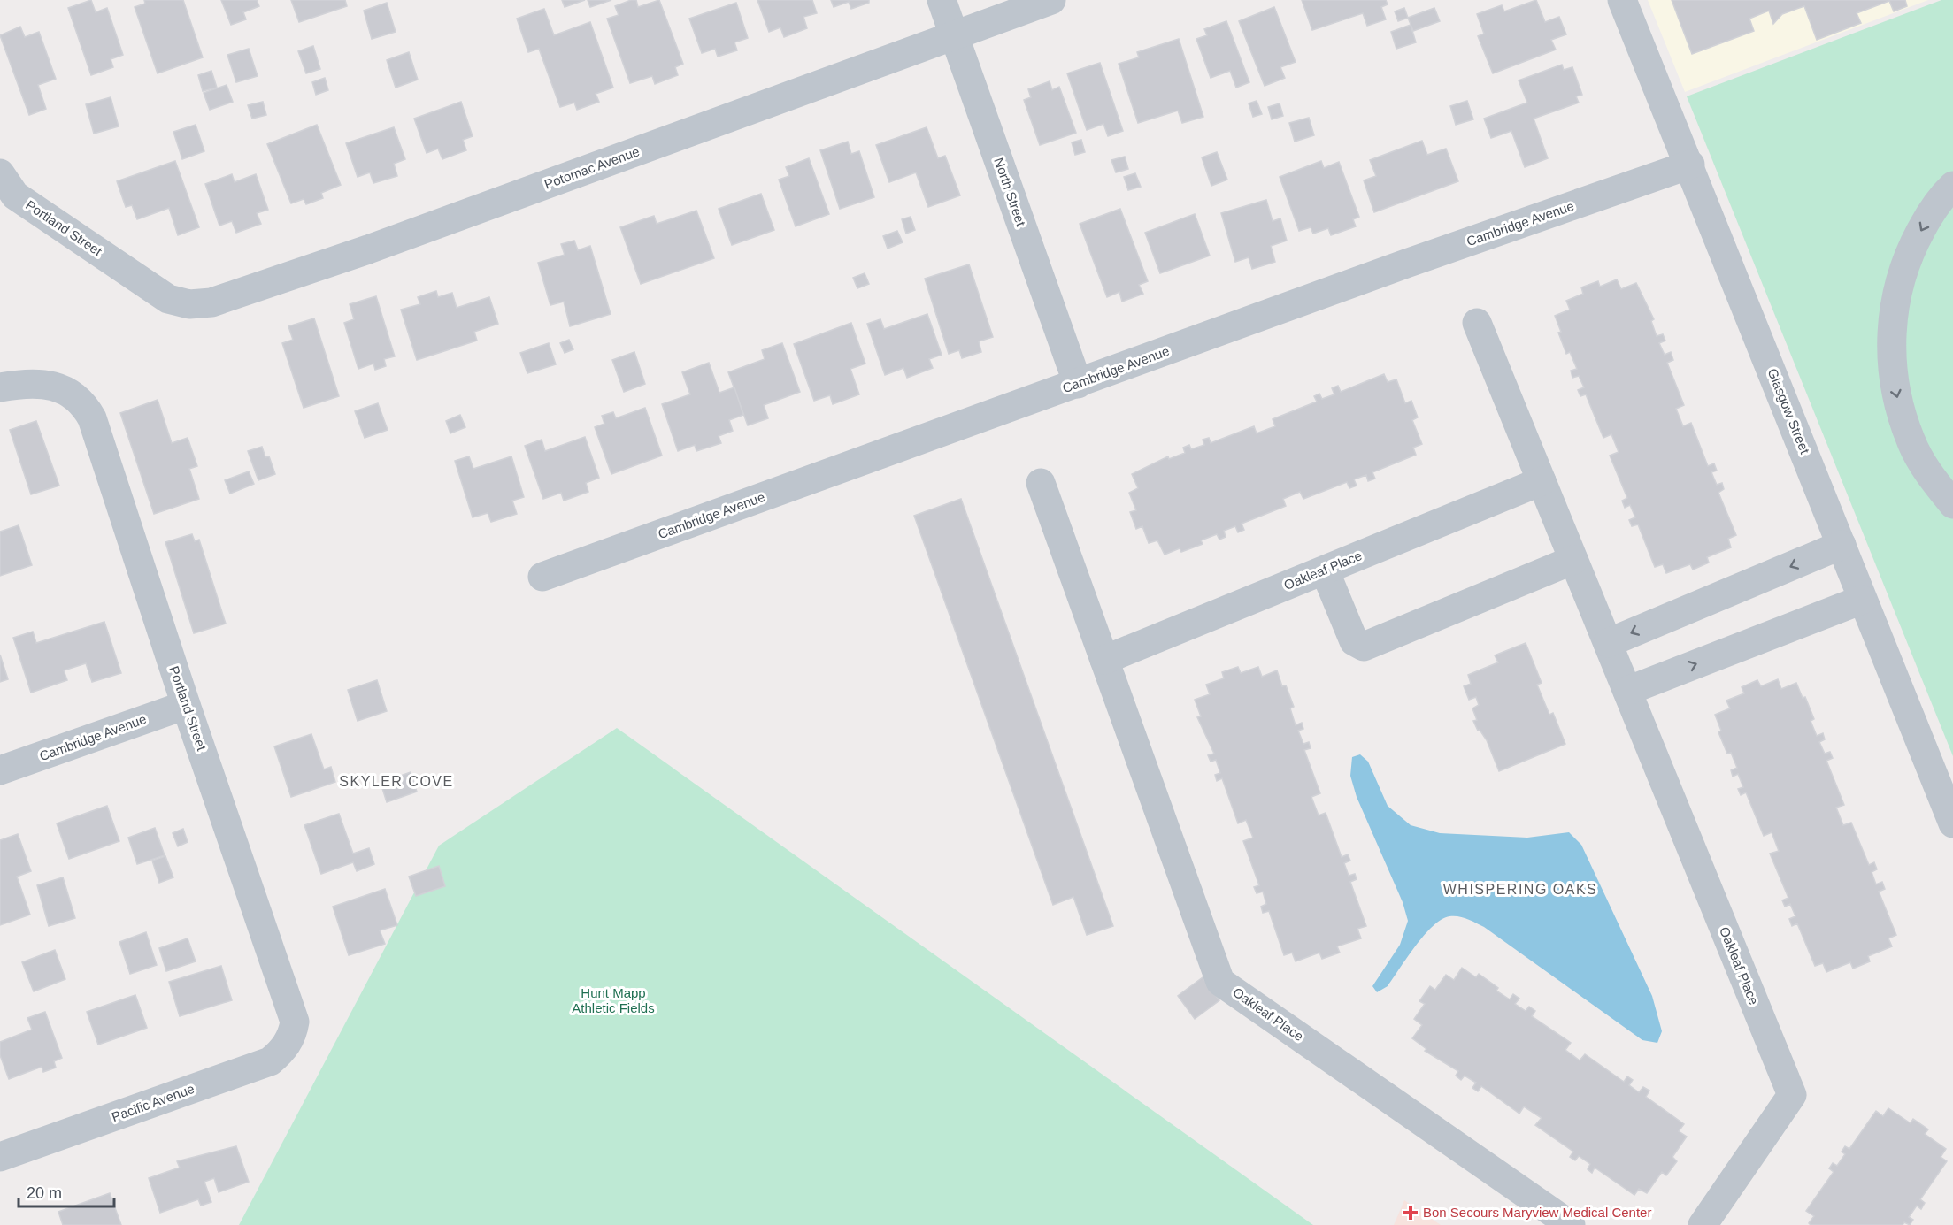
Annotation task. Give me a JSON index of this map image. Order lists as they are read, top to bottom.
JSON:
{
  "streets": {
    "street": [
      "Potomac Avenue",
      "North Street",
      "Cambridge Avenue",
      "Portland Street",
      "Glasgow Street",
      "Oakleaf Place",
      "Pacific Avenue"
    ]
  },
  "crossings": [
    ["Potomac Avenue", "North Street"],
    ["Potomac Avenue", "Portland Street"],
    ["North Street", "Cambridge Avenue"],
    ["Cambridge Avenue", "Portland Street"],
    ["Cambridge Avenue", "Glasgow Street"],
    ["Portland Street", "Pacific Avenue"]
  ],
  "districts": ["SKYLER COVE", "WHISPERING OAKS"],
  "parks": ["Hunt Mapp Athletic Fields"],
  "places": {
    "health": ["Bon Secours Maryview Medical Center"]
  },
  "scale_bar": "20 m"
}
